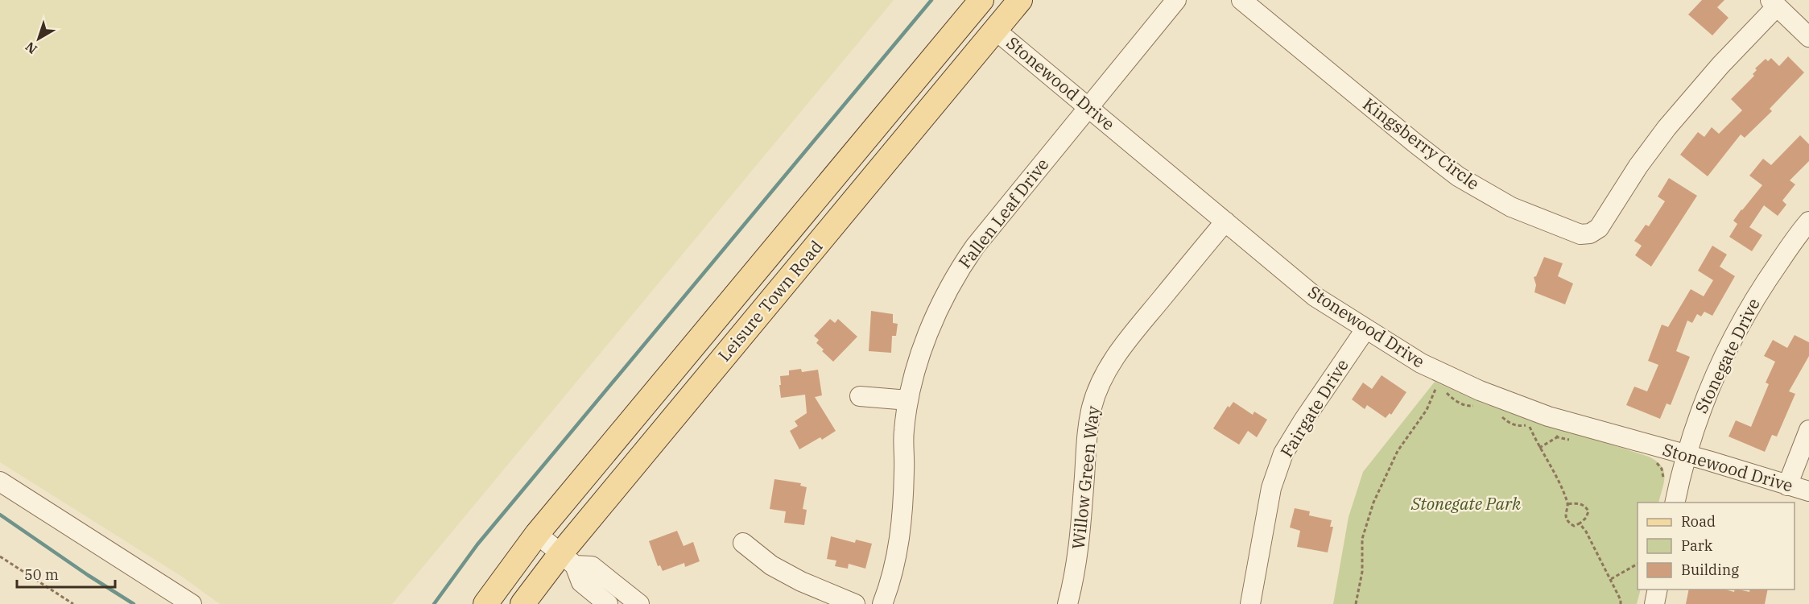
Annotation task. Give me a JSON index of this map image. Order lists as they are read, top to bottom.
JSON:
{
  "streets": {
    "main road": ["Leisure Town Road"],
    "street": [
      "Stonewood Drive",
      "Kingsberry Circle",
      "Fallen Leaf Drive",
      "Stonegate Drive",
      "Fairgate Drive",
      "Willow Green Way"
    ]
  },
  "crossings": [
    ["Stonewood Drive", "Fallen Leaf Drive"],
    ["Stonewood Drive", "Leisure Town Road"],
    ["Stonewood Drive", "Stonegate Drive"],
    ["Stonewood Drive", "Fairgate Drive"],
    ["Stonewood Drive", "Willow Green Way"]
  ],
  "parks": ["Stonegate Park"],
  "legend": ["Road", "Park", "Building"],
  "scale_bar": "50 m",
  "north": "bottom left"
}
